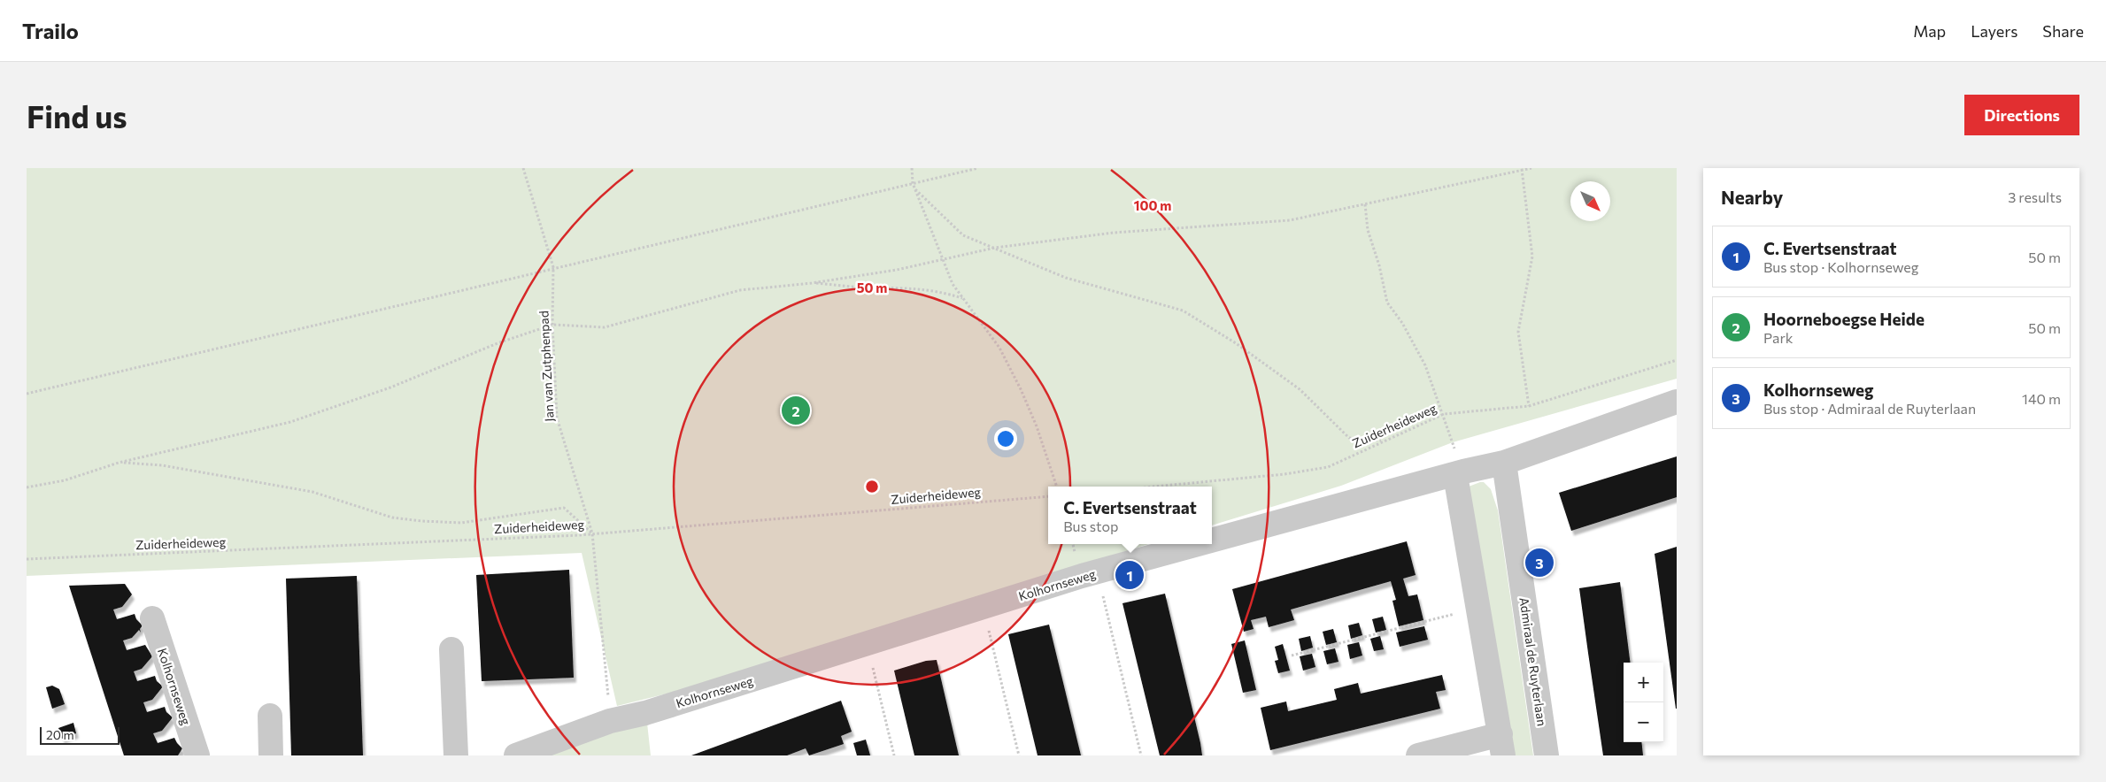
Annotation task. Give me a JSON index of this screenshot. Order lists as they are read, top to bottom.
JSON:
{
  "streets": {
    "street": ["Kolhornseweg", "Admiraal de Ruyterlaan"],
    "path": ["Jan van Zutphenpad", "Zuiderheideweg"]
  },
  "crossings": [
    ["Jan van Zutphenpad", "Zuiderheideweg"],
    ["Jan van Zutphenpad", "Kolhornseweg"],
    ["Kolhornseweg", "Admiraal de Ruyterlaan"]
  ],
  "scale_bar": "20 m",
  "north": "bottom right",
  "page": {
    "header": "Trailo",
    "nav": ["Map", "Layers", "Share"],
    "buttons": "Directions",
    "title": "Find us",
    "heading": ["Nearby", "3 results"],
    "list": [
      {
        "mark": "1",
        "name": "C. Evertsenstraat",
        "note": "Bus stop · Kolhornseweg",
        "value": "50 m"
      },
      {
        "mark": "2",
        "name": "Hoorneboegse Heide",
        "note": "Park",
        "value": "50 m"
      },
      {
        "mark": "3",
        "name": "Kolhornseweg",
        "note": "Bus stop · Admiraal de Ruyterlaan",
        "value": "140 m"
      }
    ],
    "pins": ["2", "3", "1"],
    "popup": ["C. Evertsenstraat", "Bus stop"],
    "map_buttons": ["+", "−"],
    "scale": "20 m"
  },
  "rings": ["100 m", "50 m"]
}
